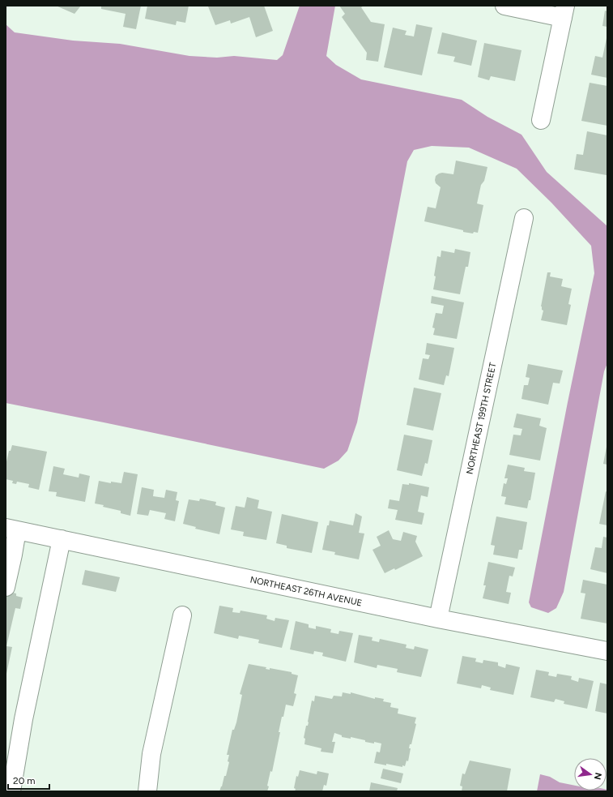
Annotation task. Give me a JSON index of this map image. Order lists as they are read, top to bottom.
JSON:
{
  "streets": {
    "street": ["NORTHEAST 199TH STREET", "NORTHEAST 26TH AVENUE"]
  },
  "crossings": [
    ["NORTHEAST 199TH STREET", "NORTHEAST 26TH AVENUE"]
  ],
  "scale_bar": "20 m",
  "north": "right"
}
